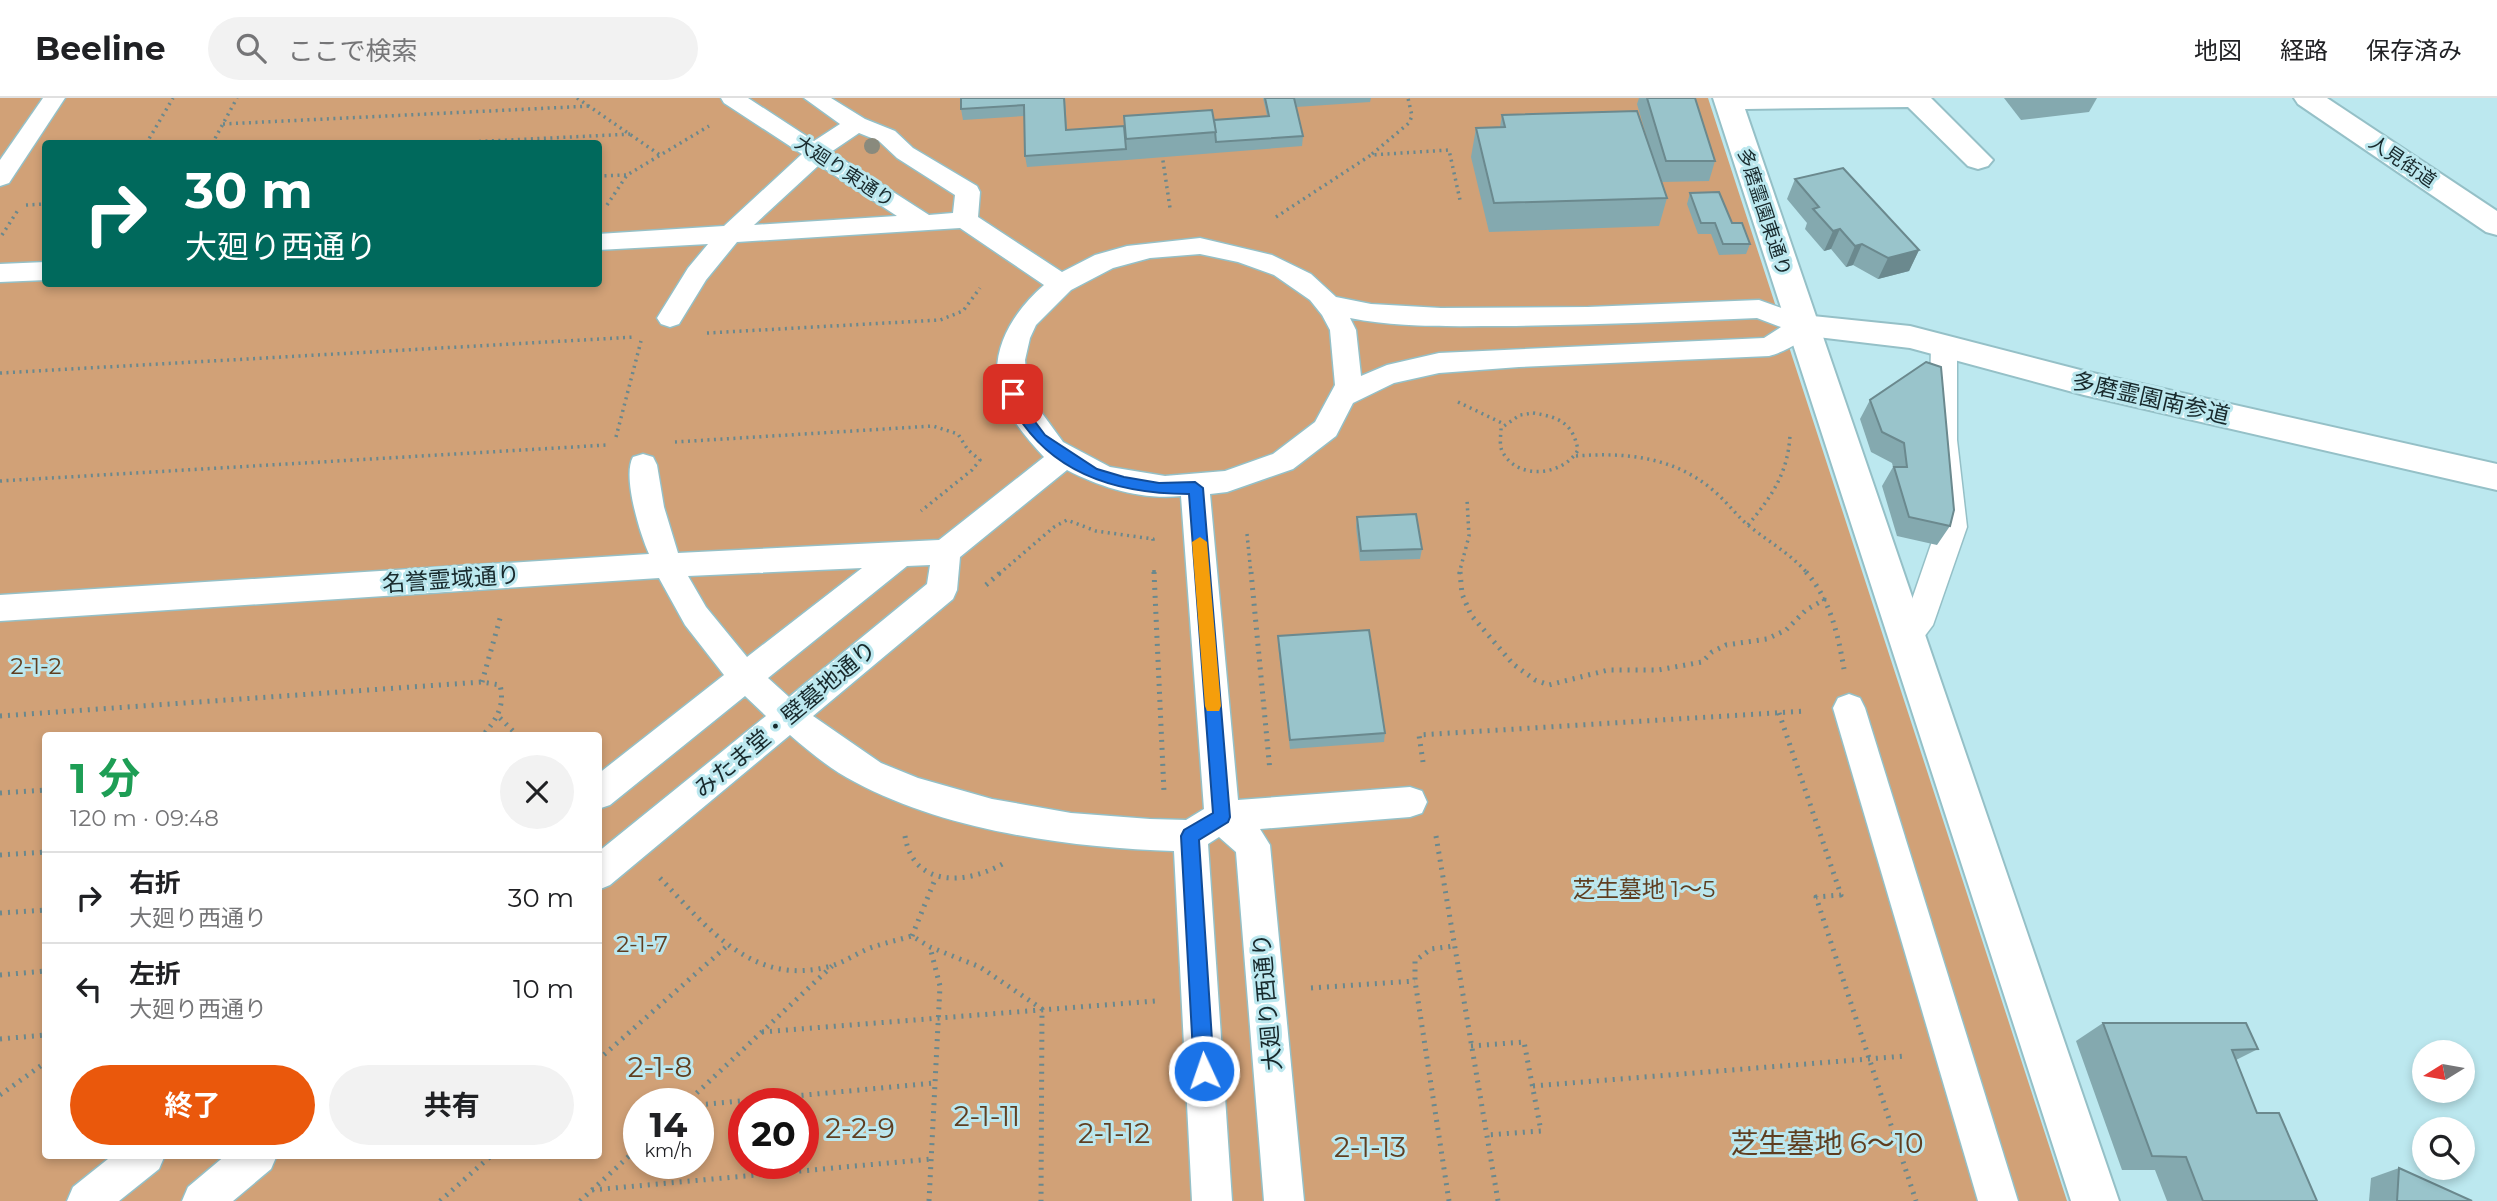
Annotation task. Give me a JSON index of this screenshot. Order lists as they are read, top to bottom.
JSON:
{
  "streets": {
    "street": ["人見街道", "多磨霊園東通り", "多磨霊園南参道"],
    "lane": [
      "大廻り東通り",
      "名誉霊域通り",
      "みたま堂・壁墓地通り",
      "大廻り西通り"
    ]
  },
  "crossings": [
    ["多磨霊園東通り", "多磨霊園南参道"]
  ],
  "parks": [
    "2-1-2",
    "芝生墓地 1～5",
    "2-1-7",
    "2-1-8",
    "2-1-11",
    "2-2-9",
    "2-1-12",
    "芝生墓地 6～10",
    "2-1-13"
  ],
  "north": "left",
  "page": {
    "header": "Beeline",
    "search": "ここで検索",
    "nav": ["地図", "経路", "保存済み"],
    "turn": ["30 m", "大廻り西通り"],
    "heading": ["1 分", "120 m · 09:48"],
    "list": [
      {
        "name": "右折",
        "note": "大廻り西通り",
        "value": "30 m"
      },
      {
        "name": "左折",
        "note": "大廻り西通り",
        "value": "10 m"
      }
    ],
    "buttons": ["終了", "共有"],
    "speed": "14 km/h",
    "limit": "20"
  }
}
